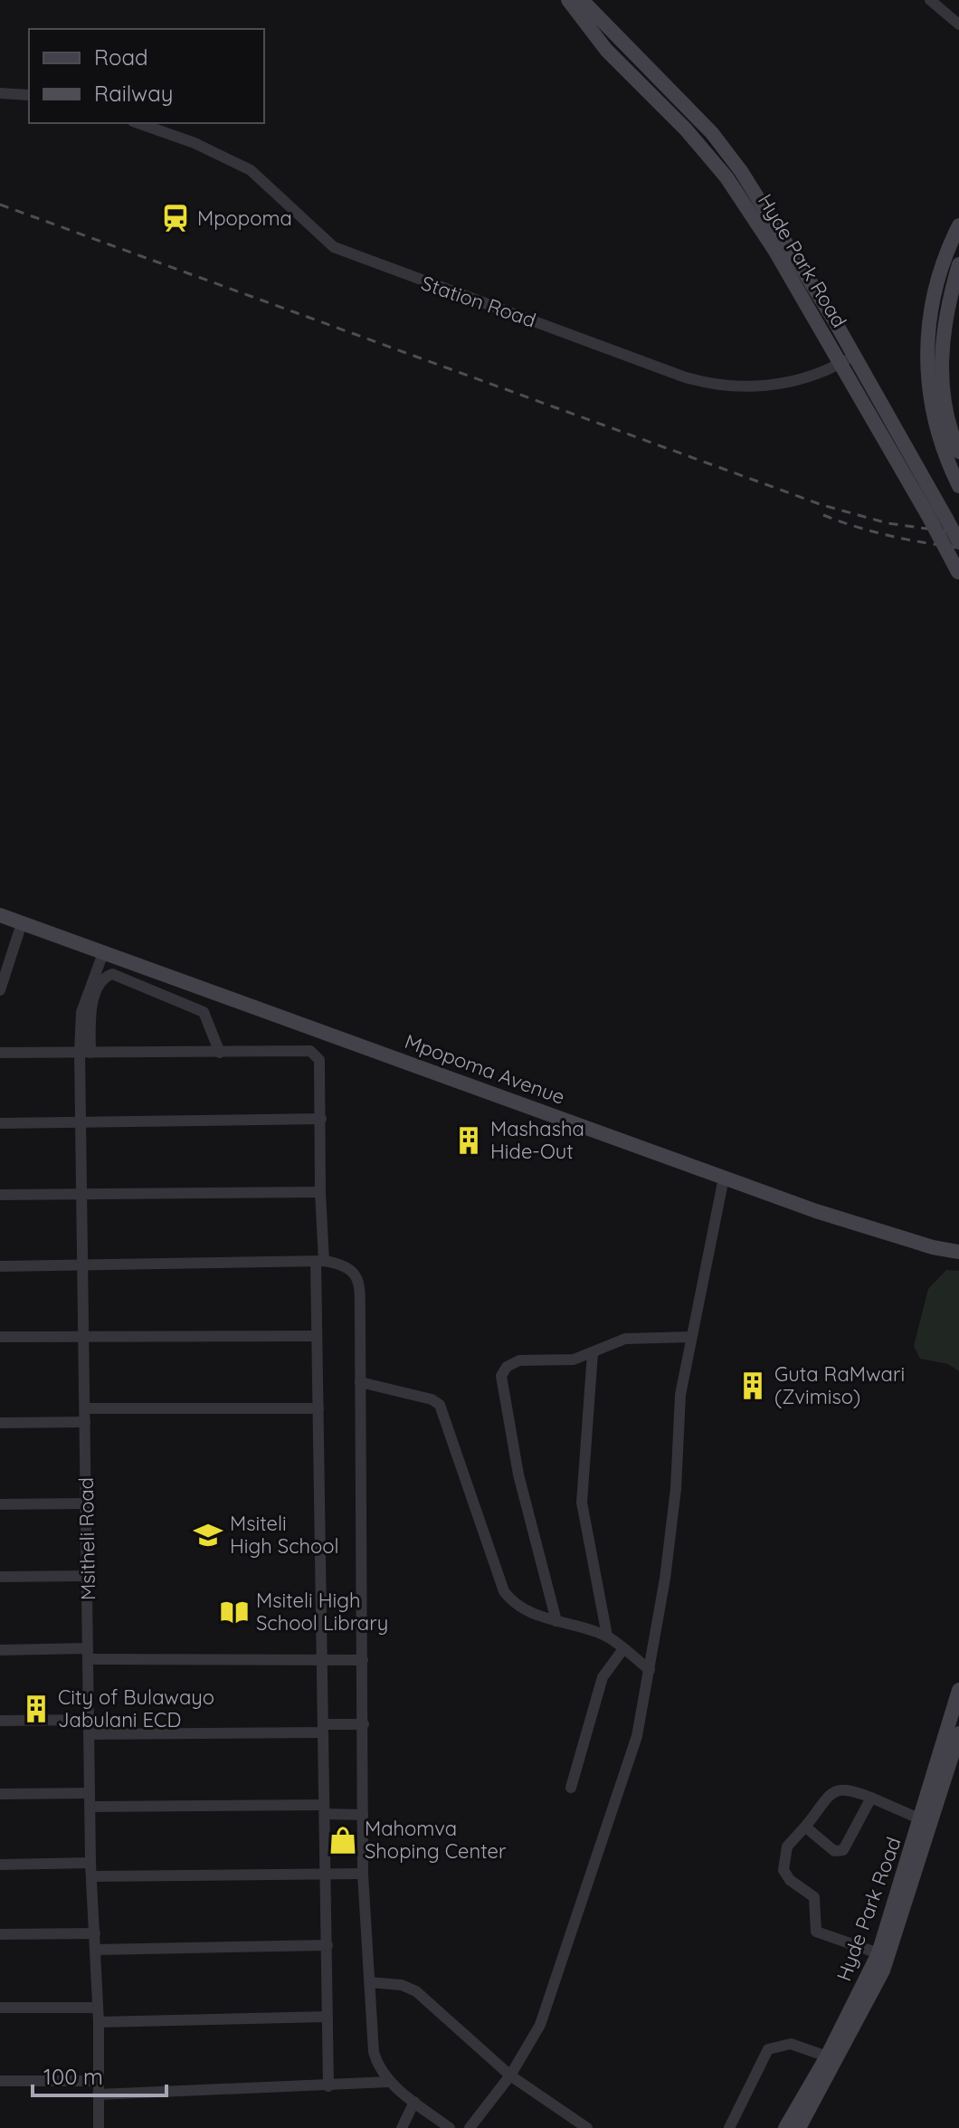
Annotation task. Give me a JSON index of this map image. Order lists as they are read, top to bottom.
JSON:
{
  "streets": {
    "street": [
      "Hyde Park Road",
      "Station Road",
      "Mpopoma Avenue",
      "Msitheli Road"
    ]
  },
  "crossings": [
    ["Hyde Park Road", "Station Road"],
    ["Mpopoma Avenue", "Msitheli Road"]
  ],
  "places": {
    "station": ["Mpopoma"],
    "building": ["Mashasha Hide-Out", "Guta RaMwari (Zvimiso)", "City of Bulawayo Jabulani ECD"],
    "school or university": ["Msiteli High School"],
    "library": ["Msiteli High School Library"],
    "shop": ["Mahomva Shoping Center"]
  },
  "legend": ["Road", "Railway"],
  "scale_bar": "100 m"
}
